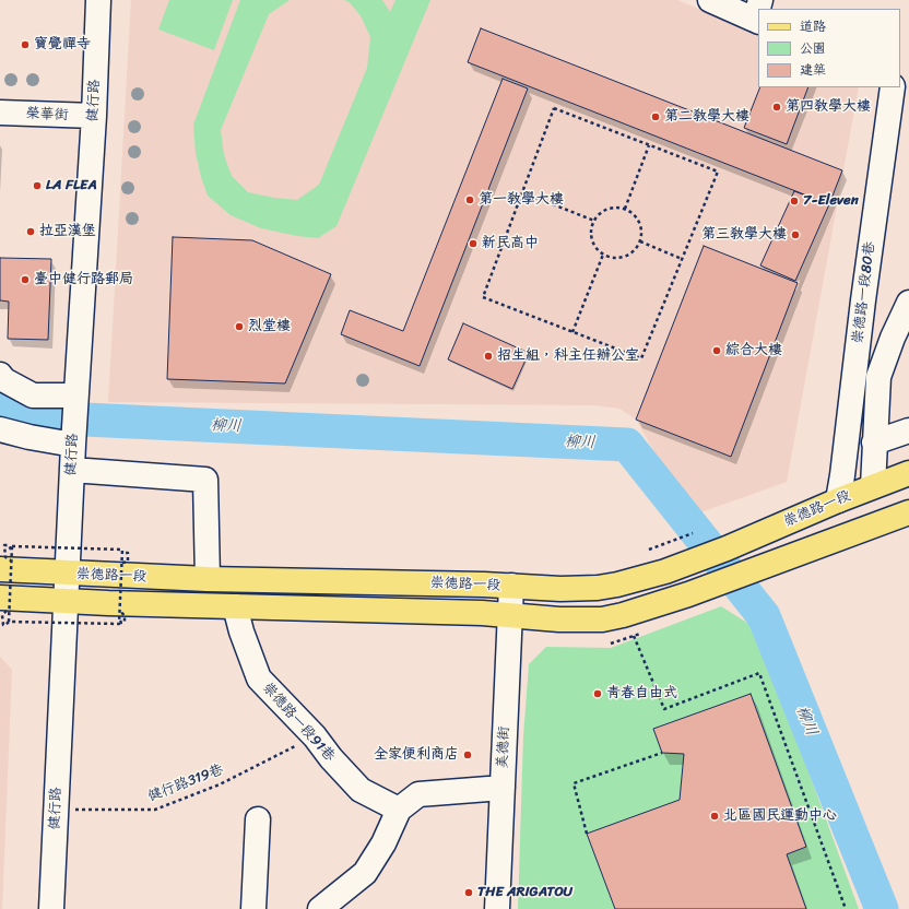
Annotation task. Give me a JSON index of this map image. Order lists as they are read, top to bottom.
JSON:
{
  "streets": {
    "main road": ["崇德路一段"],
    "street": [
      "健行路",
      "榮華街",
      "崇德路一段80巷",
      "崇德路一段91巷",
      "美德街"
    ],
    "path": ["健行路319巷"]
  },
  "crossings": [
    ["健行路", "榮華街"],
    ["健行路", "崇德路一段"],
    ["健行路", "健行路319巷"],
    ["崇德路一段80巷", "崇德路一段"],
    ["崇德路一段", "崇德路一段91巷"],
    ["崇德路一段", "美德街"],
    ["崇德路一段91巷", "健行路319巷"]
  ],
  "water": ["柳川"],
  "places": [
    "寶覺禪寺",
    "第四教學大樓",
    "第二教學大樓",
    "LA FLEA",
    "第一教學大樓",
    "7-Eleven",
    "拉亞漢堡",
    "第三教學大樓",
    "新民高中",
    "臺中健行路郵局",
    "烈堂樓",
    "綜合大樓",
    "招生組，科主任辦公室",
    "青春自由式",
    "全家便利商店",
    "北區國民運動中心",
    "THE ARIGATOU"
  ],
  "legend": ["道路", "公園", "建築"]
}
